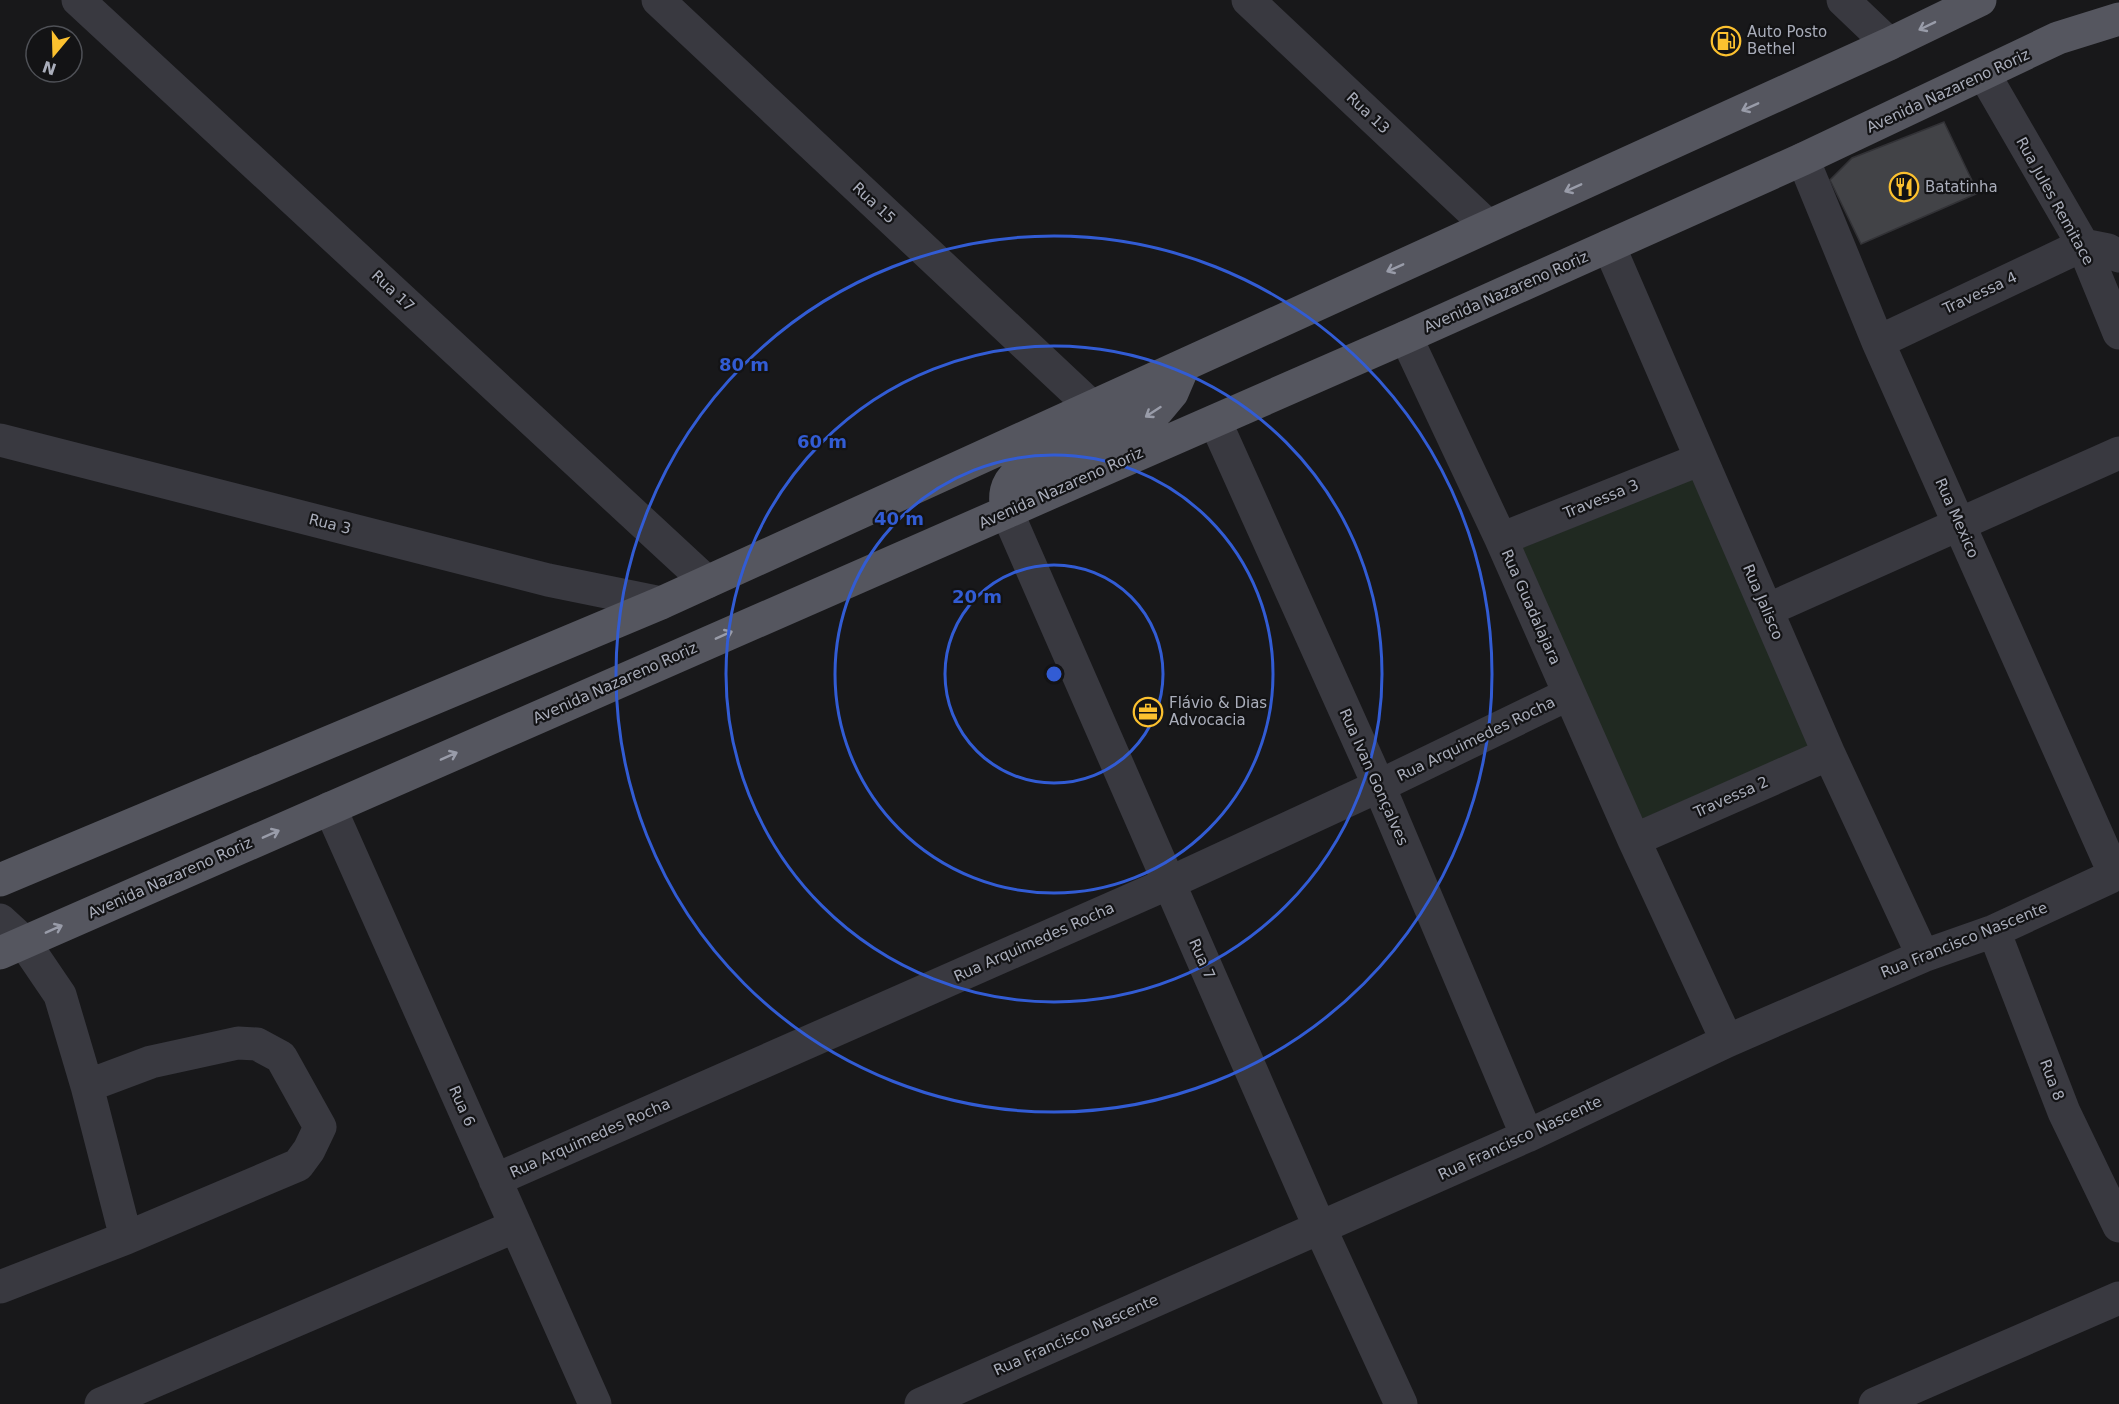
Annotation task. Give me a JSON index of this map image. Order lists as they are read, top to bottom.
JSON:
{
  "streets": {
    "main road": ["Avenida Nazareno Roriz"],
    "street": [
      "Rua 13",
      "Rua Jules Remitace",
      "Rua 15",
      "Rua 17",
      "Travessa 4",
      "Travessa 3",
      "Rua Mexico",
      "Rua 3",
      "Rua Jalisco",
      "Rua Guadalajara",
      "Rua Arquimedes Rocha",
      "Rua Ivan Gonçalves",
      "Travessa 2",
      "Rua Francisco Nascente",
      "Rua 7",
      "Rua 8",
      "Rua 6"
    ]
  },
  "crossings": [
    ["Avenida Nazareno Roriz", "Rua Jules Remitace"],
    ["Avenida Nazareno Roriz", "Rua Mexico"],
    ["Avenida Nazareno Roriz", "Rua Jalisco"],
    ["Avenida Nazareno Roriz", "Rua Guadalajara"],
    ["Avenida Nazareno Roriz", "Rua Ivan Gonçalves"],
    ["Avenida Nazareno Roriz", "Rua 7"],
    ["Avenida Nazareno Roriz", "Rua 6"],
    ["Rua Jules Remitace", "Travessa 4"],
    ["Travessa 4", "Rua Mexico"],
    ["Travessa 3", "Rua Jalisco"],
    ["Travessa 3", "Rua Guadalajara"],
    ["Rua Mexico", "Rua Francisco Nascente"],
    ["Rua Jalisco", "Travessa 2"],
    ["Rua Jalisco", "Rua Francisco Nascente"],
    ["Rua Guadalajara", "Rua Arquimedes Rocha"],
    ["Rua Guadalajara", "Travessa 2"],
    ["Rua Guadalajara", "Rua Francisco Nascente"],
    ["Rua Arquimedes Rocha", "Rua Ivan Gonçalves"],
    ["Rua Arquimedes Rocha", "Rua 7"],
    ["Rua Arquimedes Rocha", "Rua 6"],
    ["Rua Ivan Gonçalves", "Rua Francisco Nascente"],
    ["Rua Francisco Nascente", "Rua 7"],
    ["Rua Francisco Nascente", "Rua 8"]
  ],
  "places": {
    "fuel station": ["Auto Posto Bethel"],
    "restaurant": ["Batatinha"],
    "office": ["Flávio & Dias Advocacia"]
  },
  "north": "bottom",
  "rings": [
    "80 m",
    "60 m",
    "40 m",
    "20 m"
  ]
}
